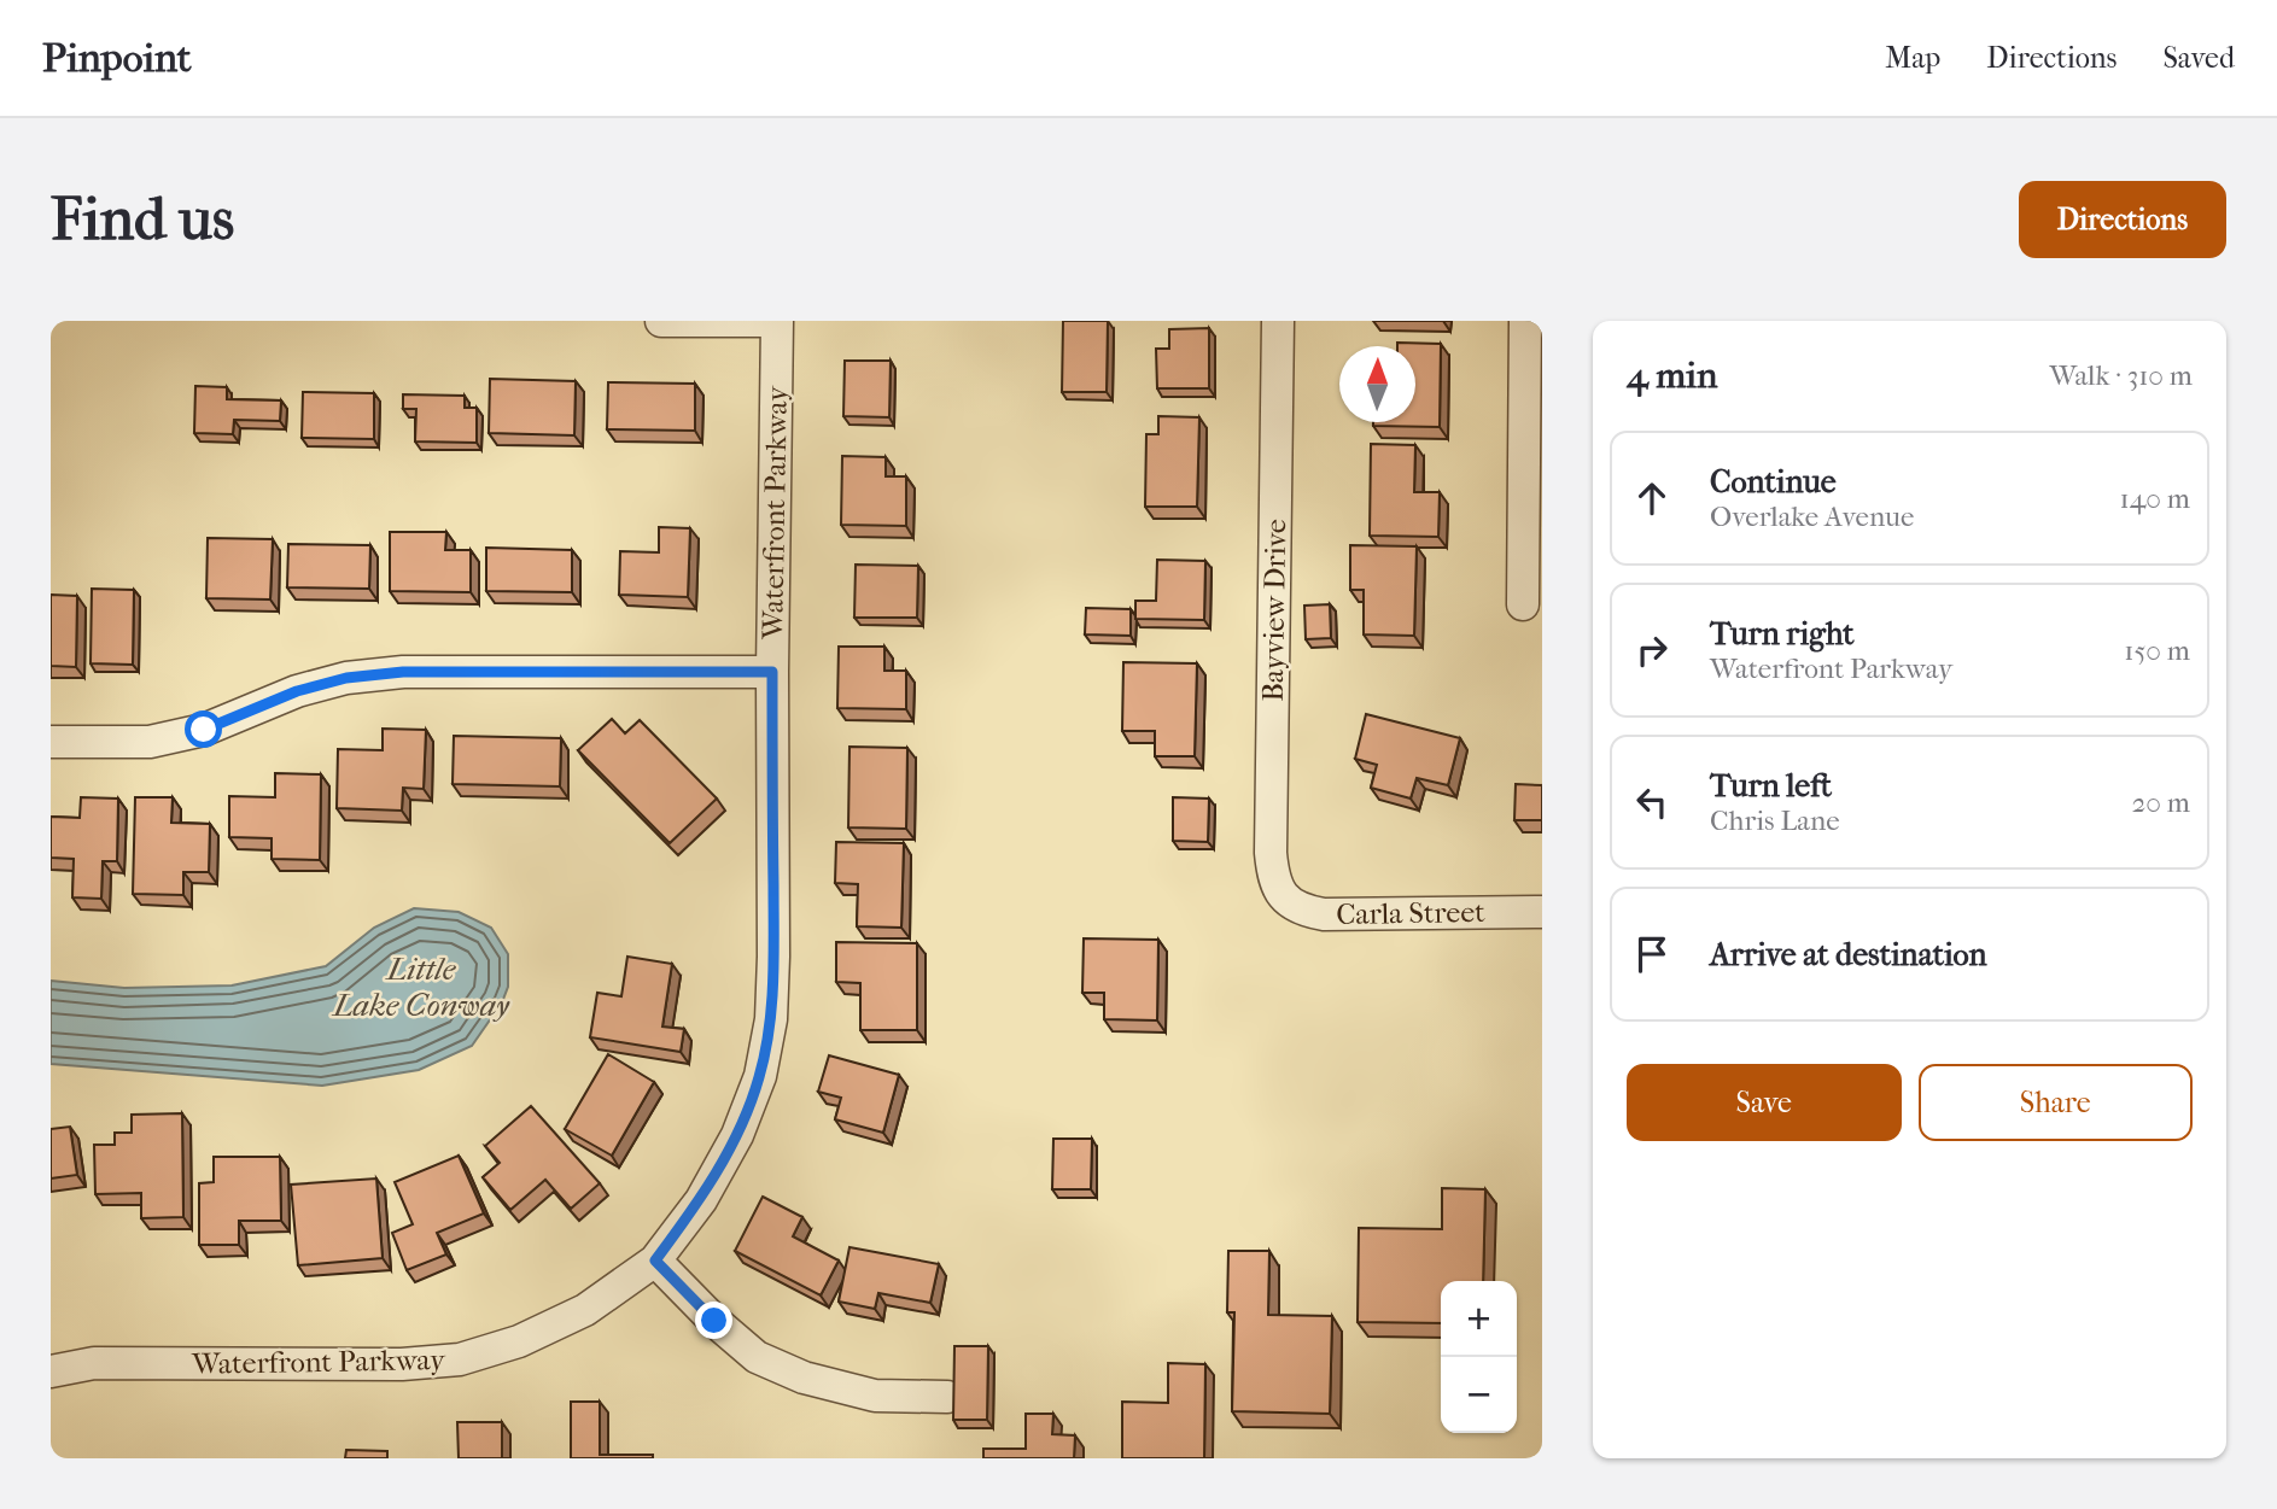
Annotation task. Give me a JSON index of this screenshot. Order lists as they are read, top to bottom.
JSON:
{
  "streets": {
    "street": ["Waterfront Parkway", "Bayview Drive", "Carla Street"]
  },
  "crossings": [
    ["Bayview Drive", "Carla Street"]
  ],
  "water": ["Little Lake Conway"],
  "north": "top",
  "page": {
    "header": "Pinpoint",
    "nav": ["Map", "Directions", "Saved"],
    "buttons": [
      "Directions",
      ["Save", "Share"]
    ],
    "title": "Find us",
    "heading": ["4 min", "Walk · 310 m"],
    "list": [
      ["Continue", "Overlake Avenue", "140 m"],
      ["Turn right", "Waterfront Parkway", "150 m"],
      ["Turn left", "Chris Lane", "20 m"],
      "Arrive at destination"
    ],
    "map_buttons": ["+", "−"]
  }
}
